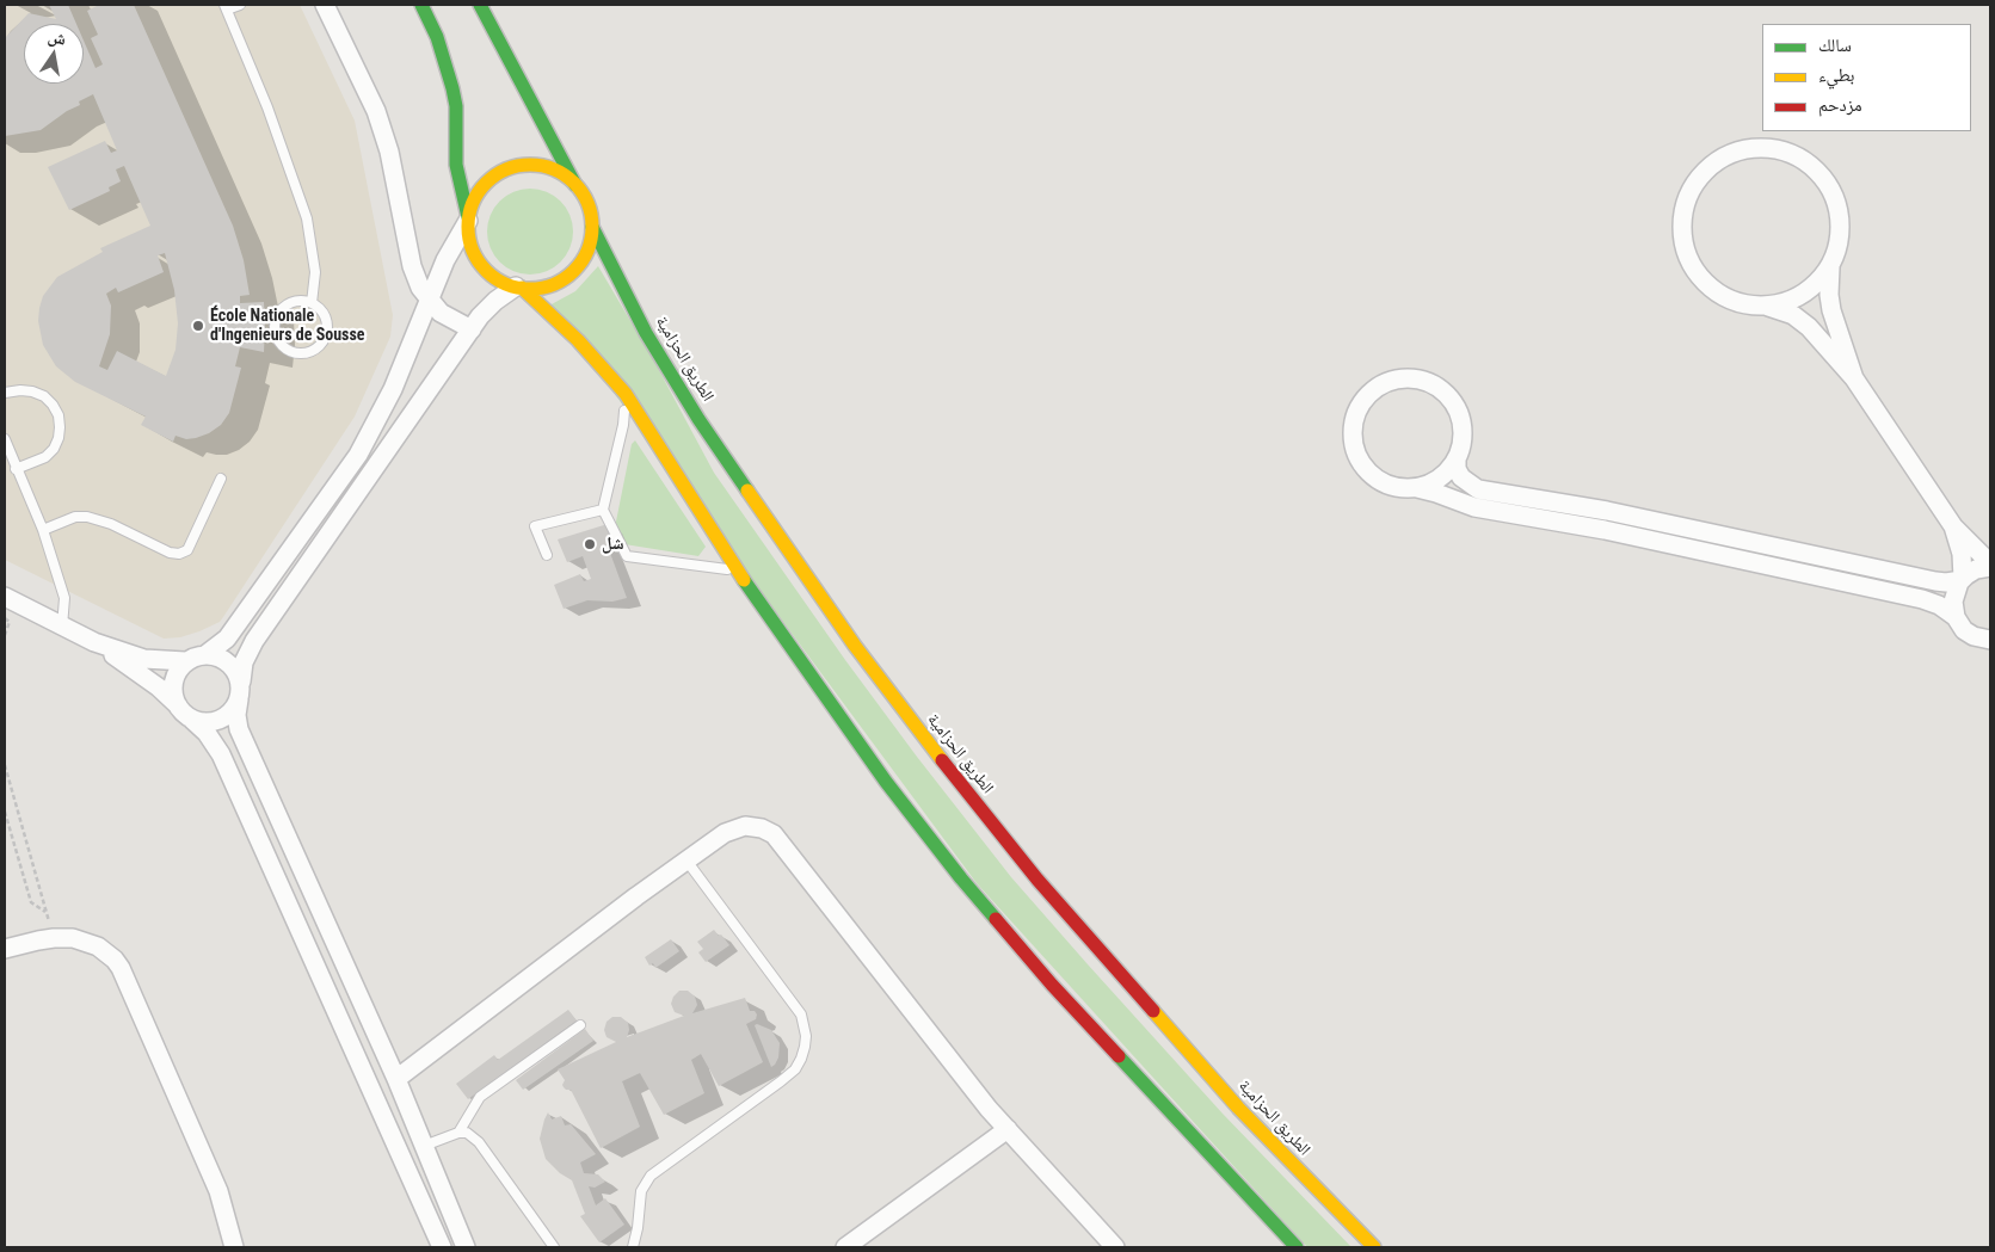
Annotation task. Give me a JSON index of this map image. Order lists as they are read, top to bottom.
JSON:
{
  "streets": {
    "highway": ["الطريق الحزامية"]
  },
  "places": ["École Nationale d'Ingenieurs de Sousse", "شل"],
  "legend": ["سالك", "بطيء", "مزدحم"],
  "north": "top"
}
